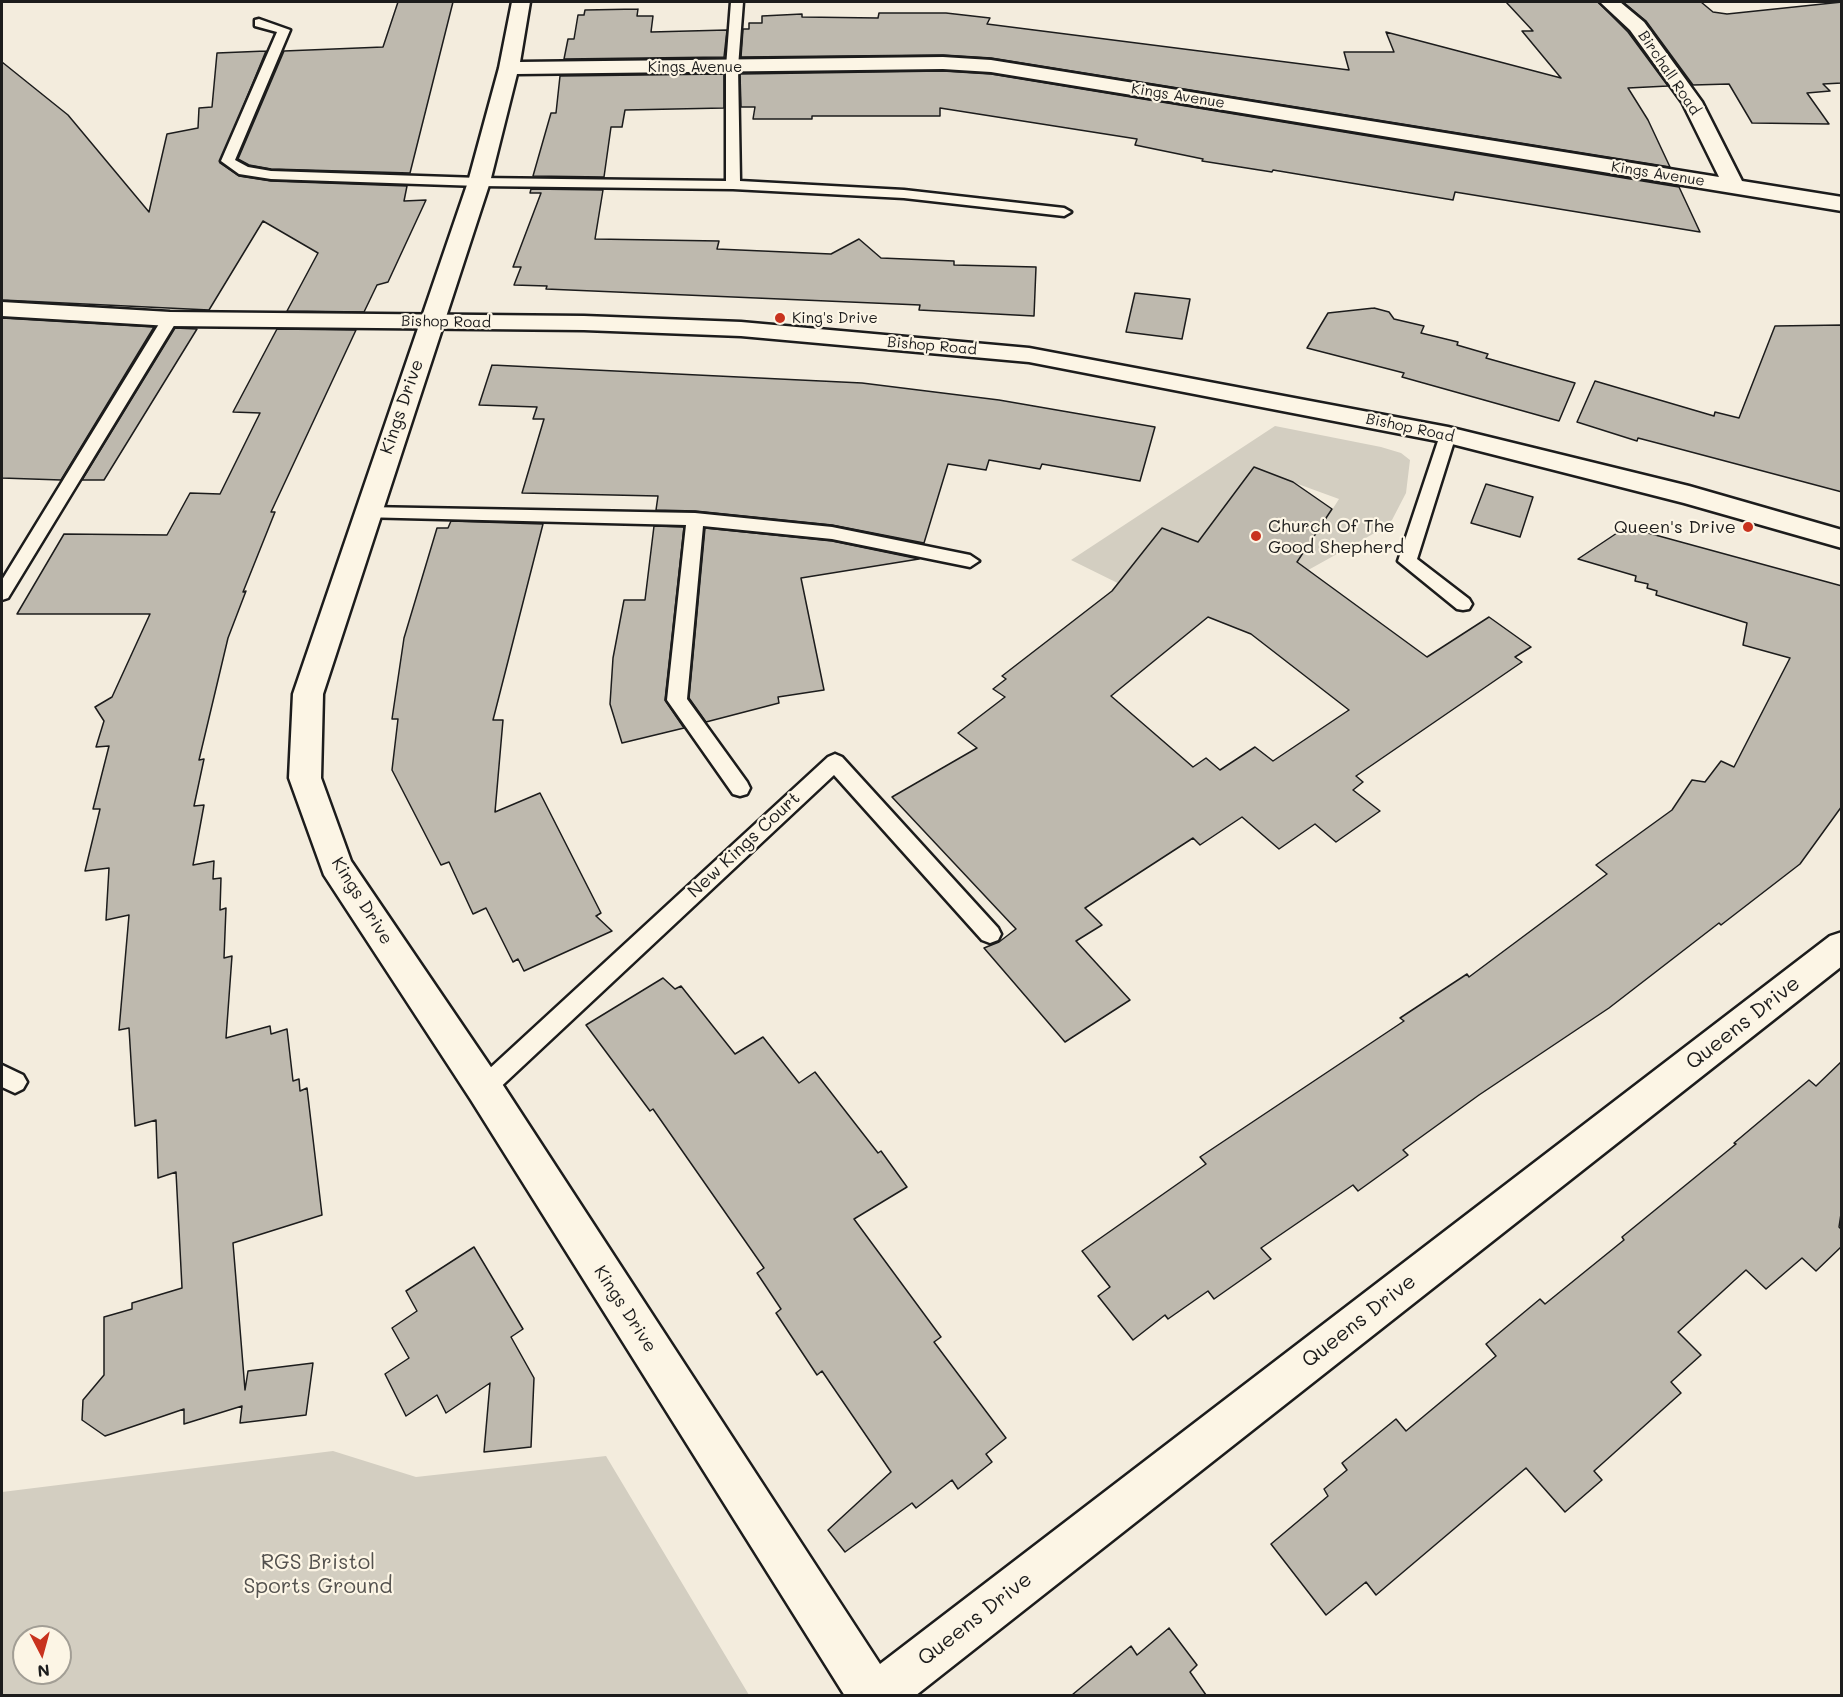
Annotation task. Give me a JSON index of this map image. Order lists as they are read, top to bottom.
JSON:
{
  "streets": {
    "street": [
      "Kings Avenue",
      "Birchall Road",
      "Bishop Road",
      "Kings Drive",
      "Queens Drive"
    ],
    "lane": ["New Kings Court"]
  },
  "crossings": [
    ["Kings Avenue", "Birchall Road"],
    ["Kings Avenue", "Kings Drive"],
    ["Bishop Road", "Kings Drive"],
    ["Kings Drive", "New Kings Court"],
    ["Kings Drive", "Queens Drive"]
  ],
  "parks": ["RGS Bristol Sports Ground"],
  "places": ["King's Drive", "Queen's Drive", "Church Of The Good Shepherd"],
  "north": "bottom"
}
